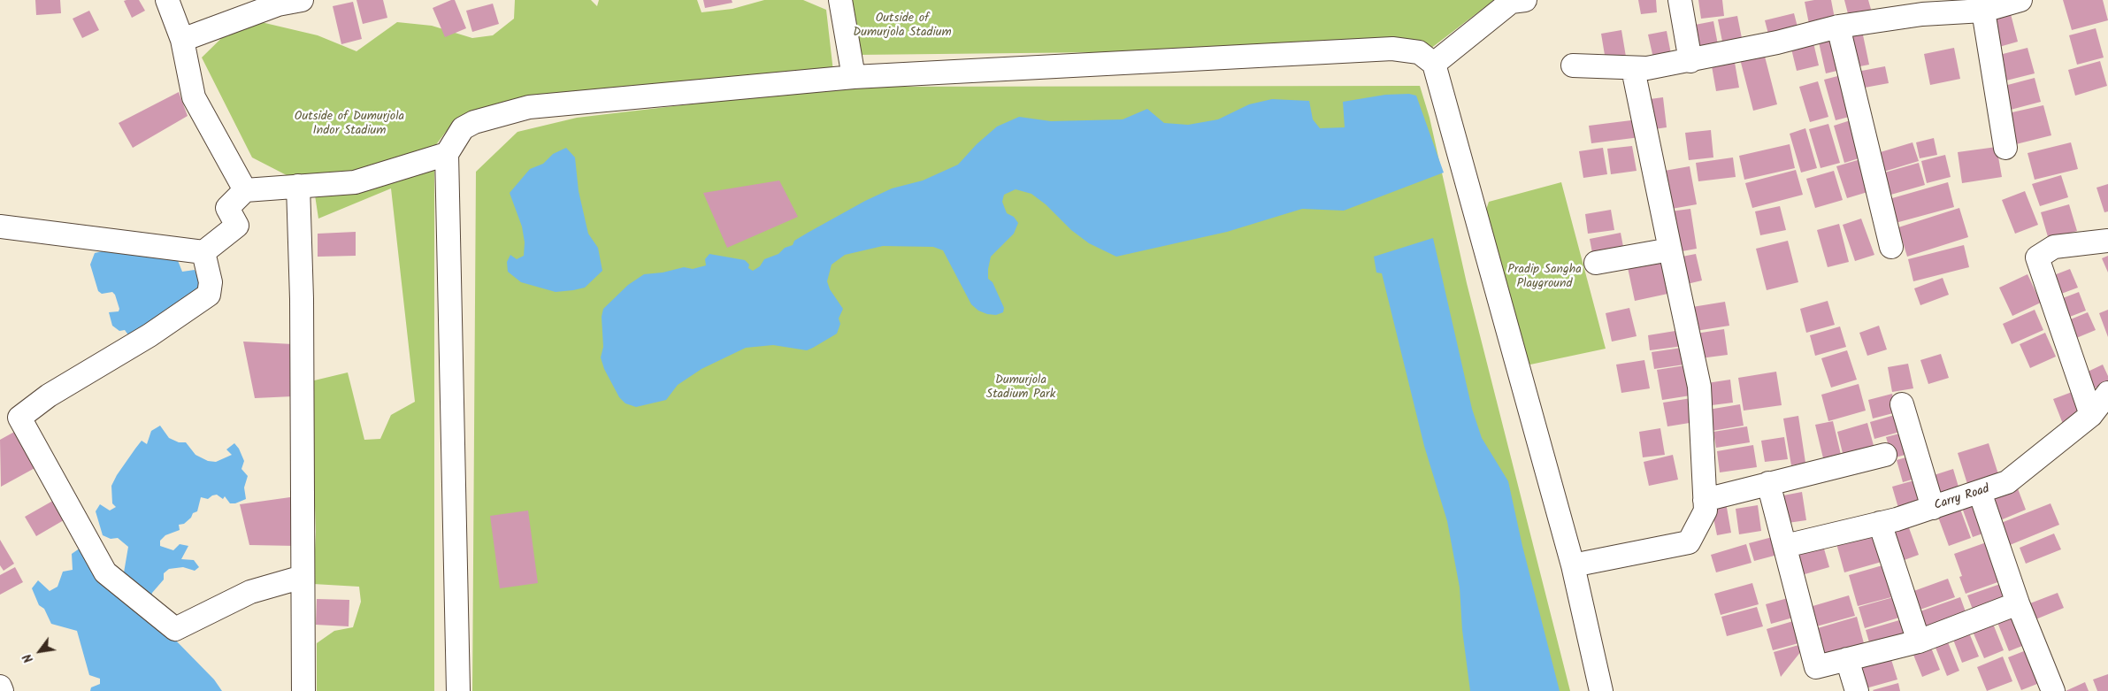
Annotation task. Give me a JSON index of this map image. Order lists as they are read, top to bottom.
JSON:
{
  "streets": {
    "street": ["Carry Road"]
  },
  "parks": [
    "Outside of Dumurjola Stadium",
    "Outside of Dumurjola Indor Stadium",
    "Pradip Sangha Playground",
    "Dumurjola Stadium Park"
  ],
  "north": "bottom left"
}
